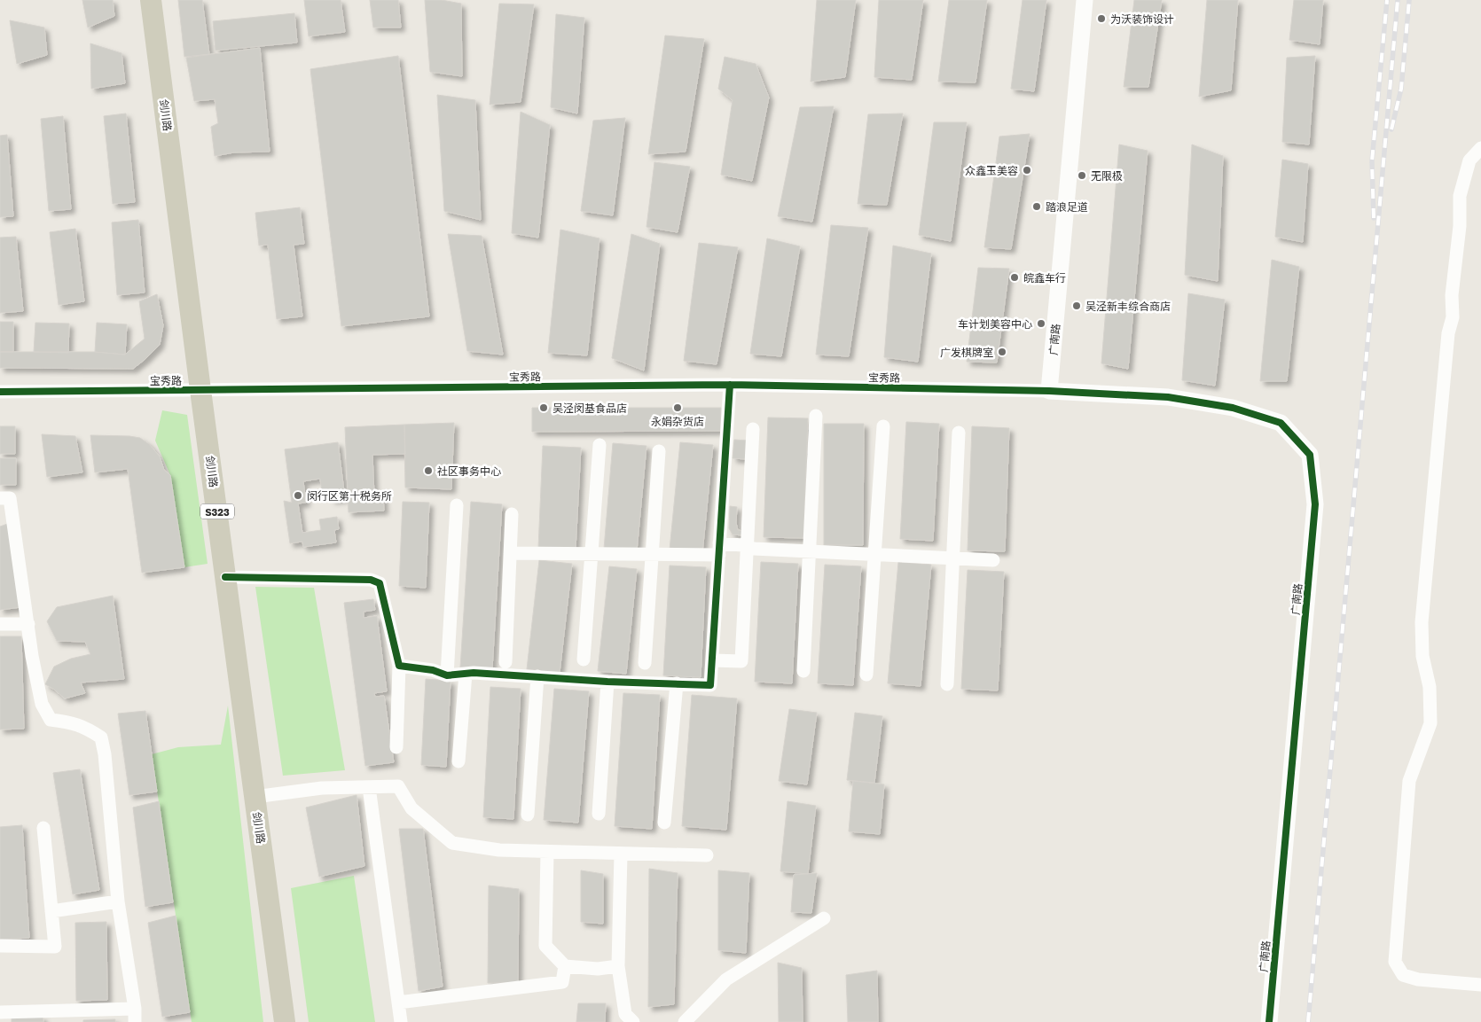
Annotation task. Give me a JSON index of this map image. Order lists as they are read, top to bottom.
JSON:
{
  "streets": {
    "main road": ["剑川路", "S323"],
    "street": ["广南路", "宝秀路"]
  },
  "crossings": [
    ["剑川路", "宝秀路"],
    ["广南路", "宝秀路"]
  ],
  "places": [
    "为沃装饰设计",
    "众鑫玉美容",
    "无限极",
    "踏浪足道",
    "皖鑫车行",
    "吴泾新丰综合商店",
    "车计划美容中心",
    "广发棋牌室",
    "吴泾闵基食品店",
    "永娟杂货店",
    "社区事务中心",
    "闵行区第十税务所"
  ]
}
